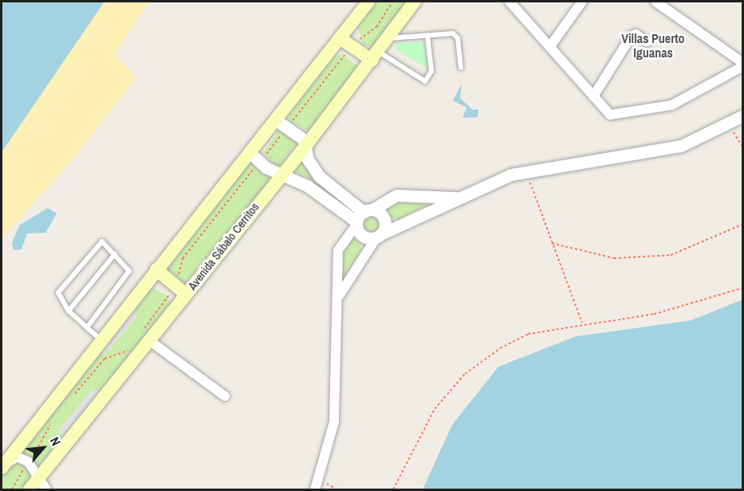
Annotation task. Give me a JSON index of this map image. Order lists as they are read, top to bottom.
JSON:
{
  "streets": {
    "main road": ["Avenida Sábalo Cerritos"]
  },
  "districts": ["Villas Puerto Iguanas"],
  "north": "top right"
}
